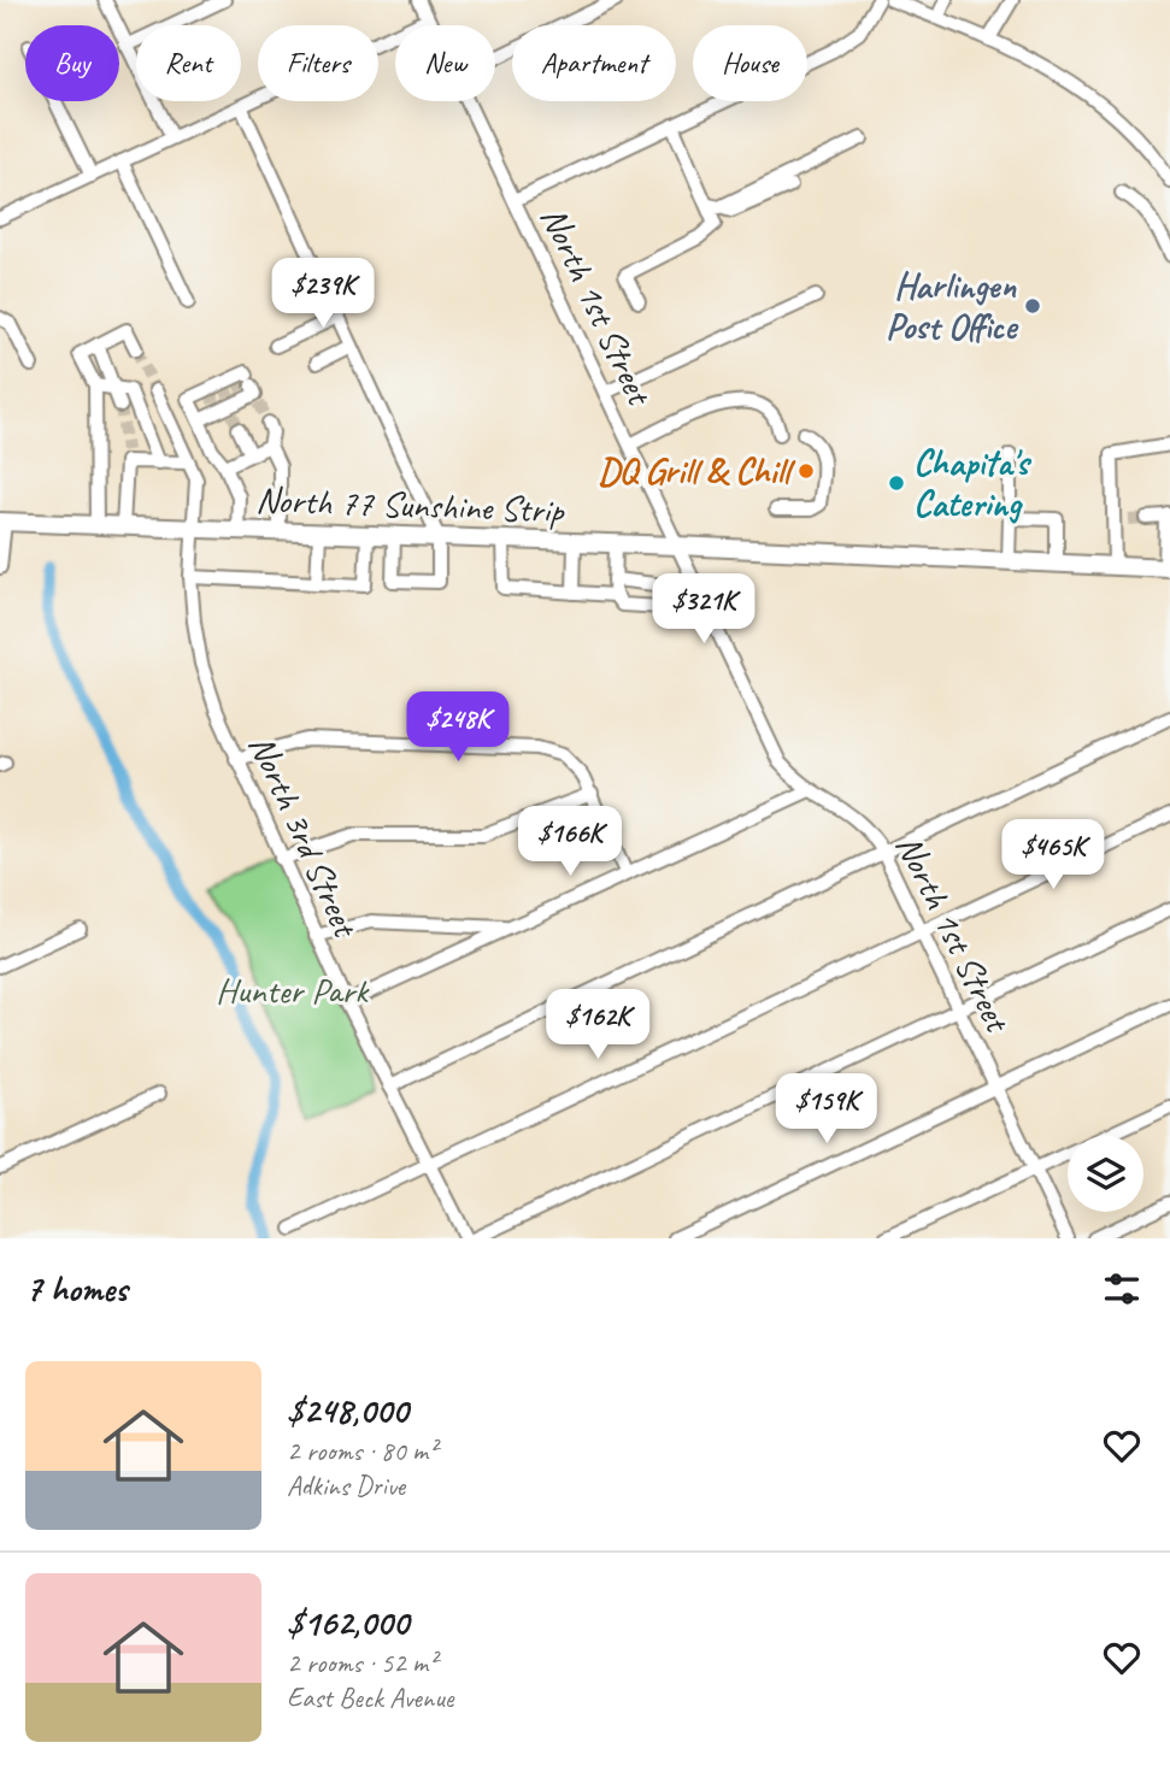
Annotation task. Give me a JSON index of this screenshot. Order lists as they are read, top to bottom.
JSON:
{
  "streets": {
    "main road": ["North 77 Sunshine Strip"],
    "street": ["North 1st Street", "North 3rd Street"]
  },
  "crossings": [
    ["North 1st Street", "North 77 Sunshine Strip"],
    ["North 77 Sunshine Strip", "North 3rd Street"]
  ],
  "parks": ["Hunter Park"],
  "places": ["Harlingen Post Office", "DQ Grill & Chill", "Chapita's Catering"],
  "page": {
    "chip": [
      "Buy",
      "Rent",
      "Filters",
      "New",
      "Apartment",
      "House"
    ],
    "price": [
      "$239K",
      "$321K",
      "$248K",
      "$166K",
      "$465K",
      "$162K",
      "$159K"
    ],
    "heading": "7 homes",
    "list": [
      {
        "name": "$248,000",
        "note": "2 rooms · 80 m² · Adkins Drive"
      },
      {
        "name": "$162,000",
        "note": "2 rooms · 52 m² · East Beck Avenue"
      }
    ]
  }
}
